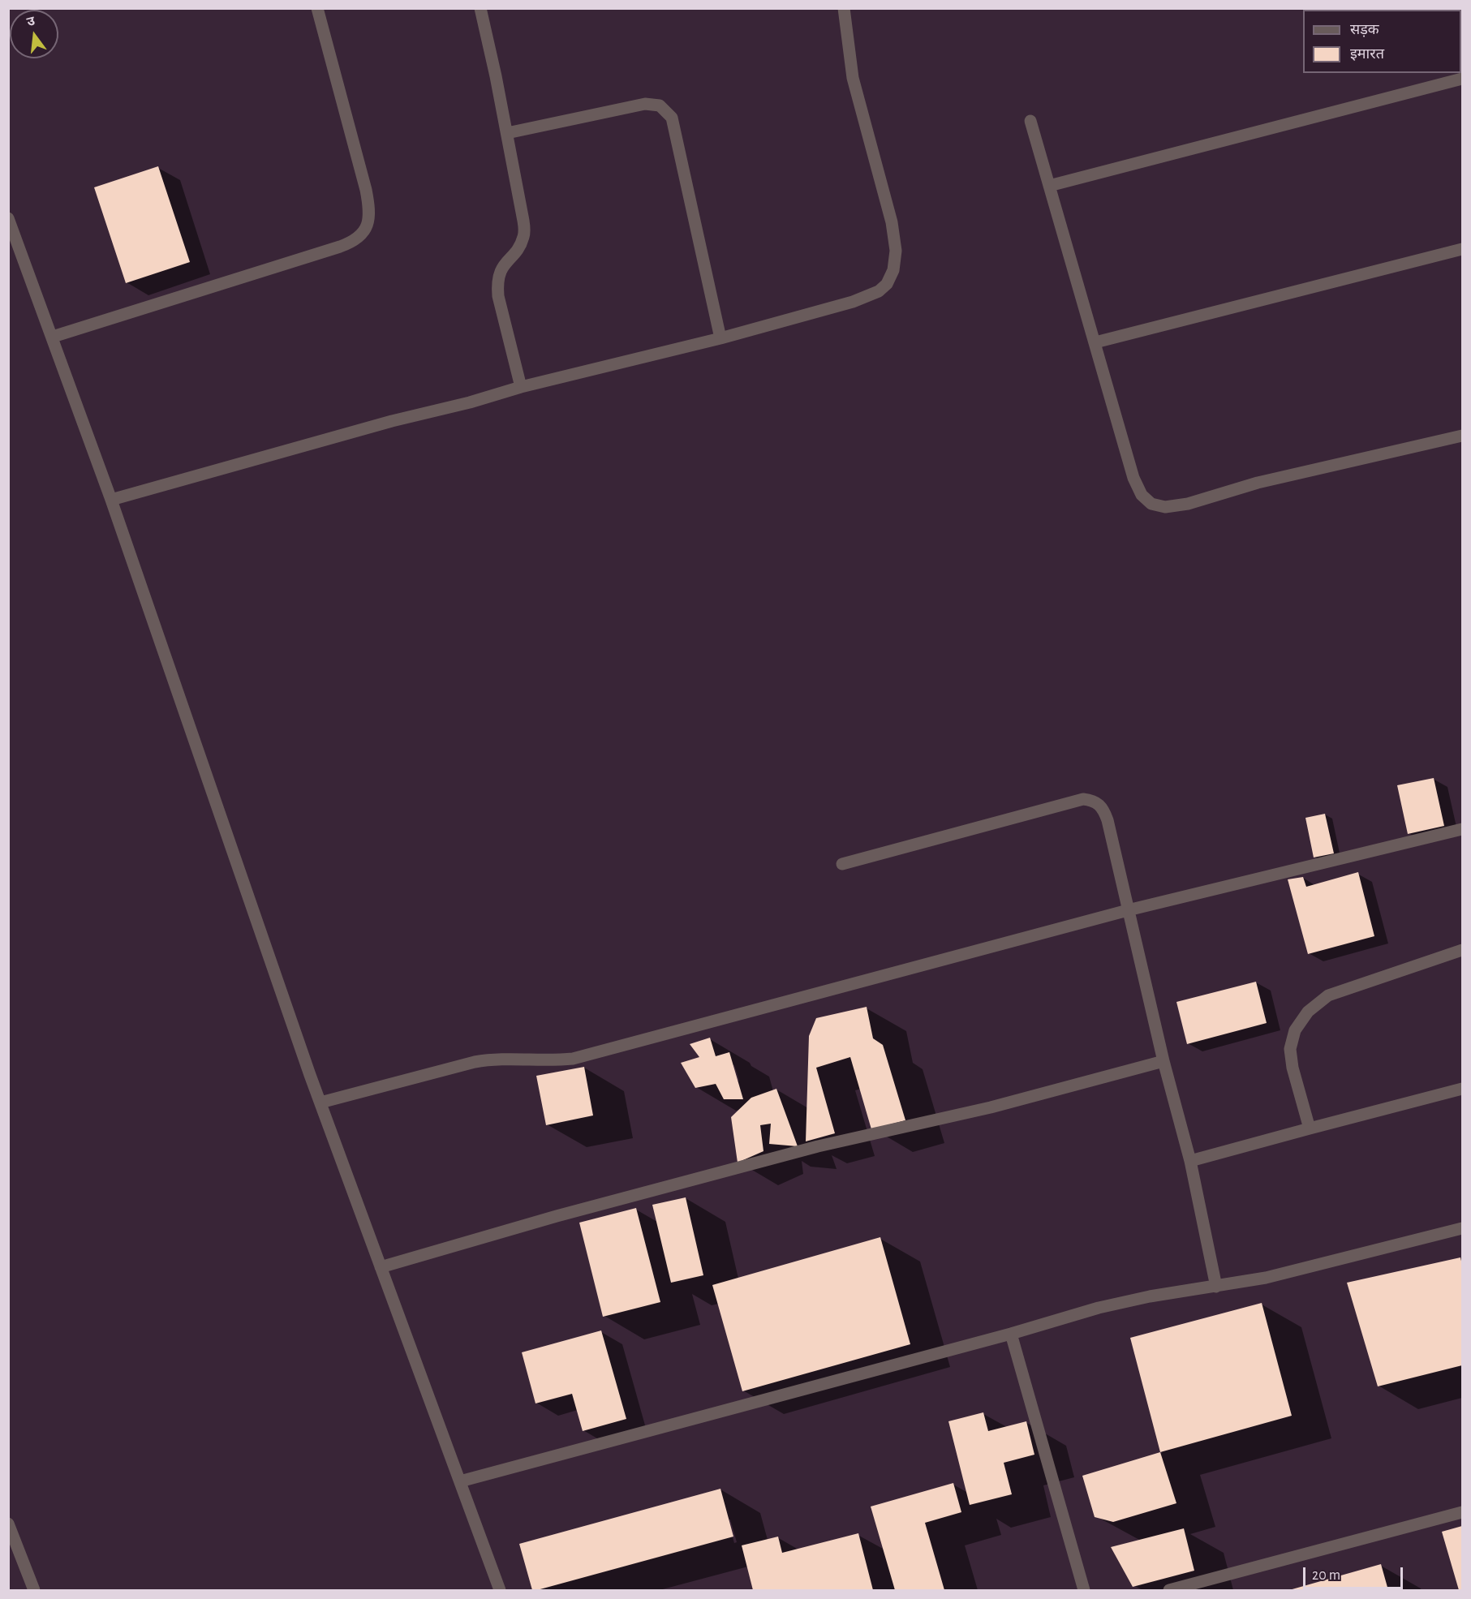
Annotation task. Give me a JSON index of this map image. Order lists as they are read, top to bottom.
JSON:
{
  "legend": ["सड़क", "इमारत"],
  "scale_bar": "20 m",
  "north": "top"
}
